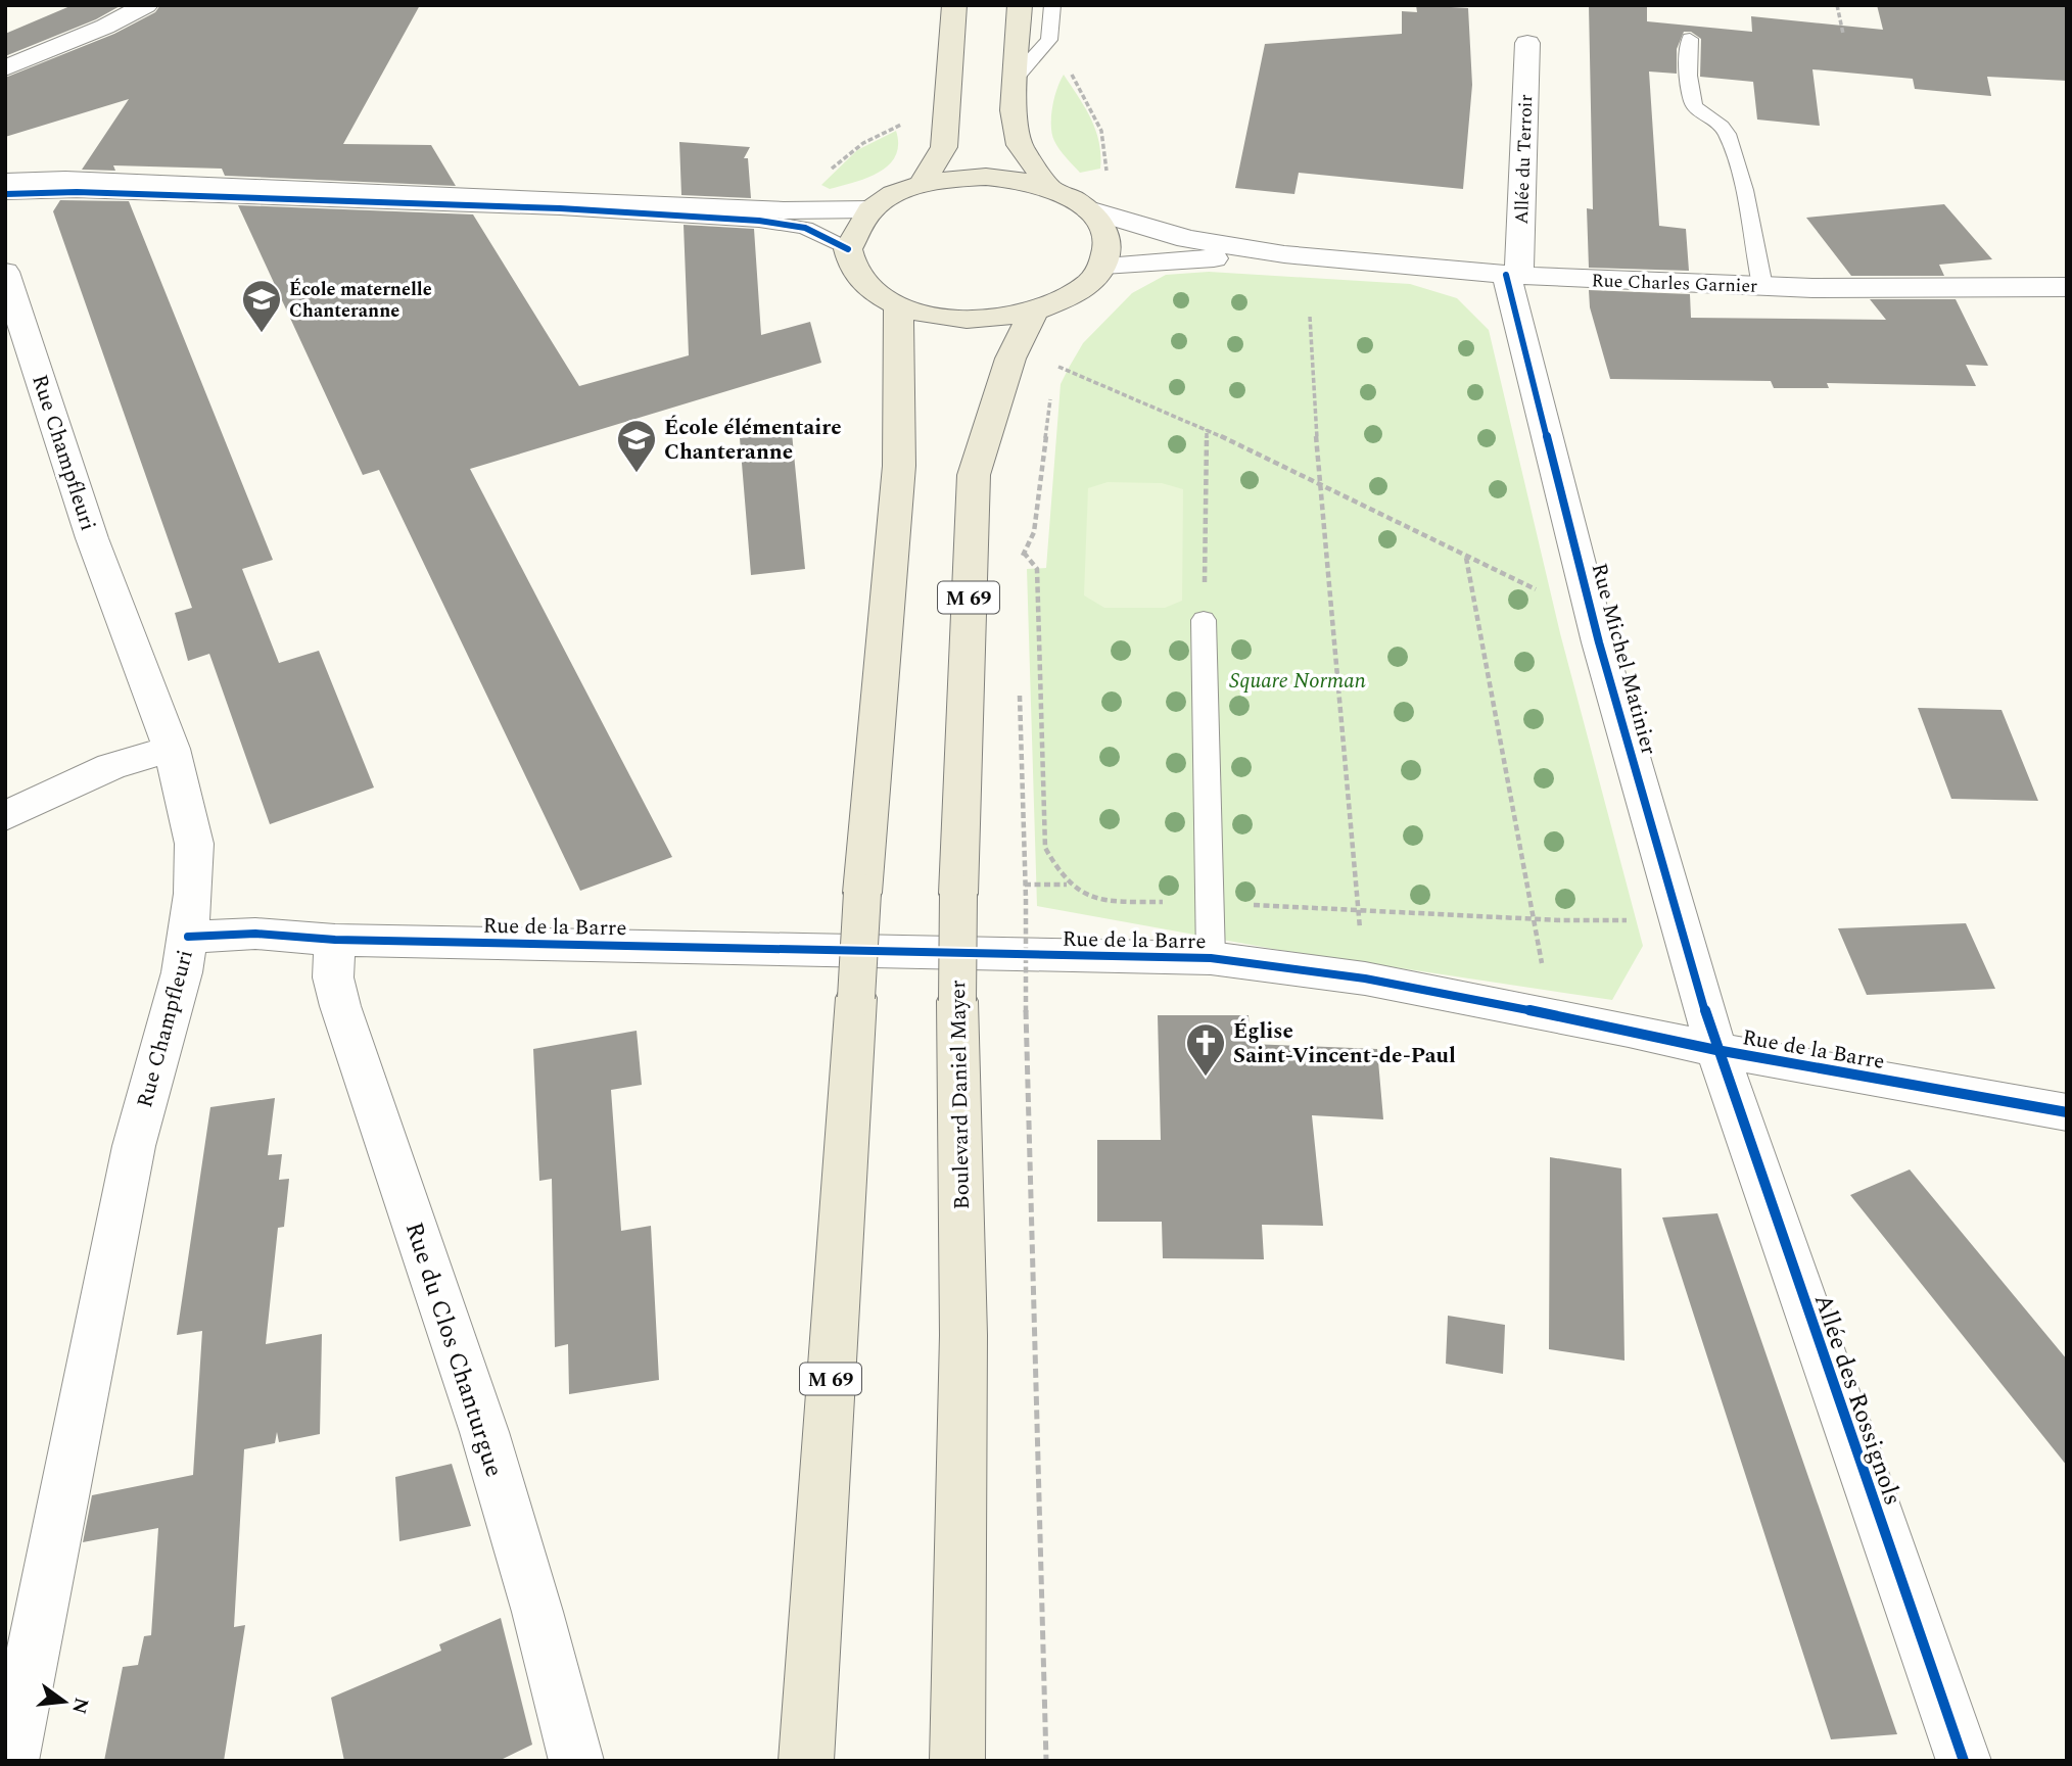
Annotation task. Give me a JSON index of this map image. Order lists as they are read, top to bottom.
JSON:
{
  "streets": {
    "main road": ["M 69", "Boulevard Daniel Mayer"],
    "street": [
      "Allée du Terroir",
      "Rue Charles Garnier",
      "Rue Champfleuri",
      "Rue Michel Matinier",
      "Rue de la Barre",
      "Rue du Clos Chanturgue",
      "Allée des Rossignols"
    ]
  },
  "crossings": [
    ["Allée du Terroir", "Rue Charles Garnier"],
    ["Allée du Terroir", "Rue Michel Matinier"],
    ["Rue Charles Garnier", "M 69"],
    ["Rue Charles Garnier", "Rue Michel Matinier"],
    ["Rue Charles Garnier", "Boulevard Daniel Mayer"],
    ["Rue Champfleuri", "Rue de la Barre"],
    ["M 69", "Boulevard Daniel Mayer"],
    ["Rue Michel Matinier", "Rue de la Barre"],
    ["Rue Michel Matinier", "Allée des Rossignols"],
    ["Rue de la Barre", "Rue du Clos Chanturgue"],
    ["Rue de la Barre", "Allée des Rossignols"]
  ],
  "parks": ["Square Norman"],
  "places": {
    "school or university": ["École maternelle Chanteranne", "École élémentaire Chanteranne"],
    "church": ["Église Saint-Vincent-de-Paul"]
  },
  "north": "right"
}
